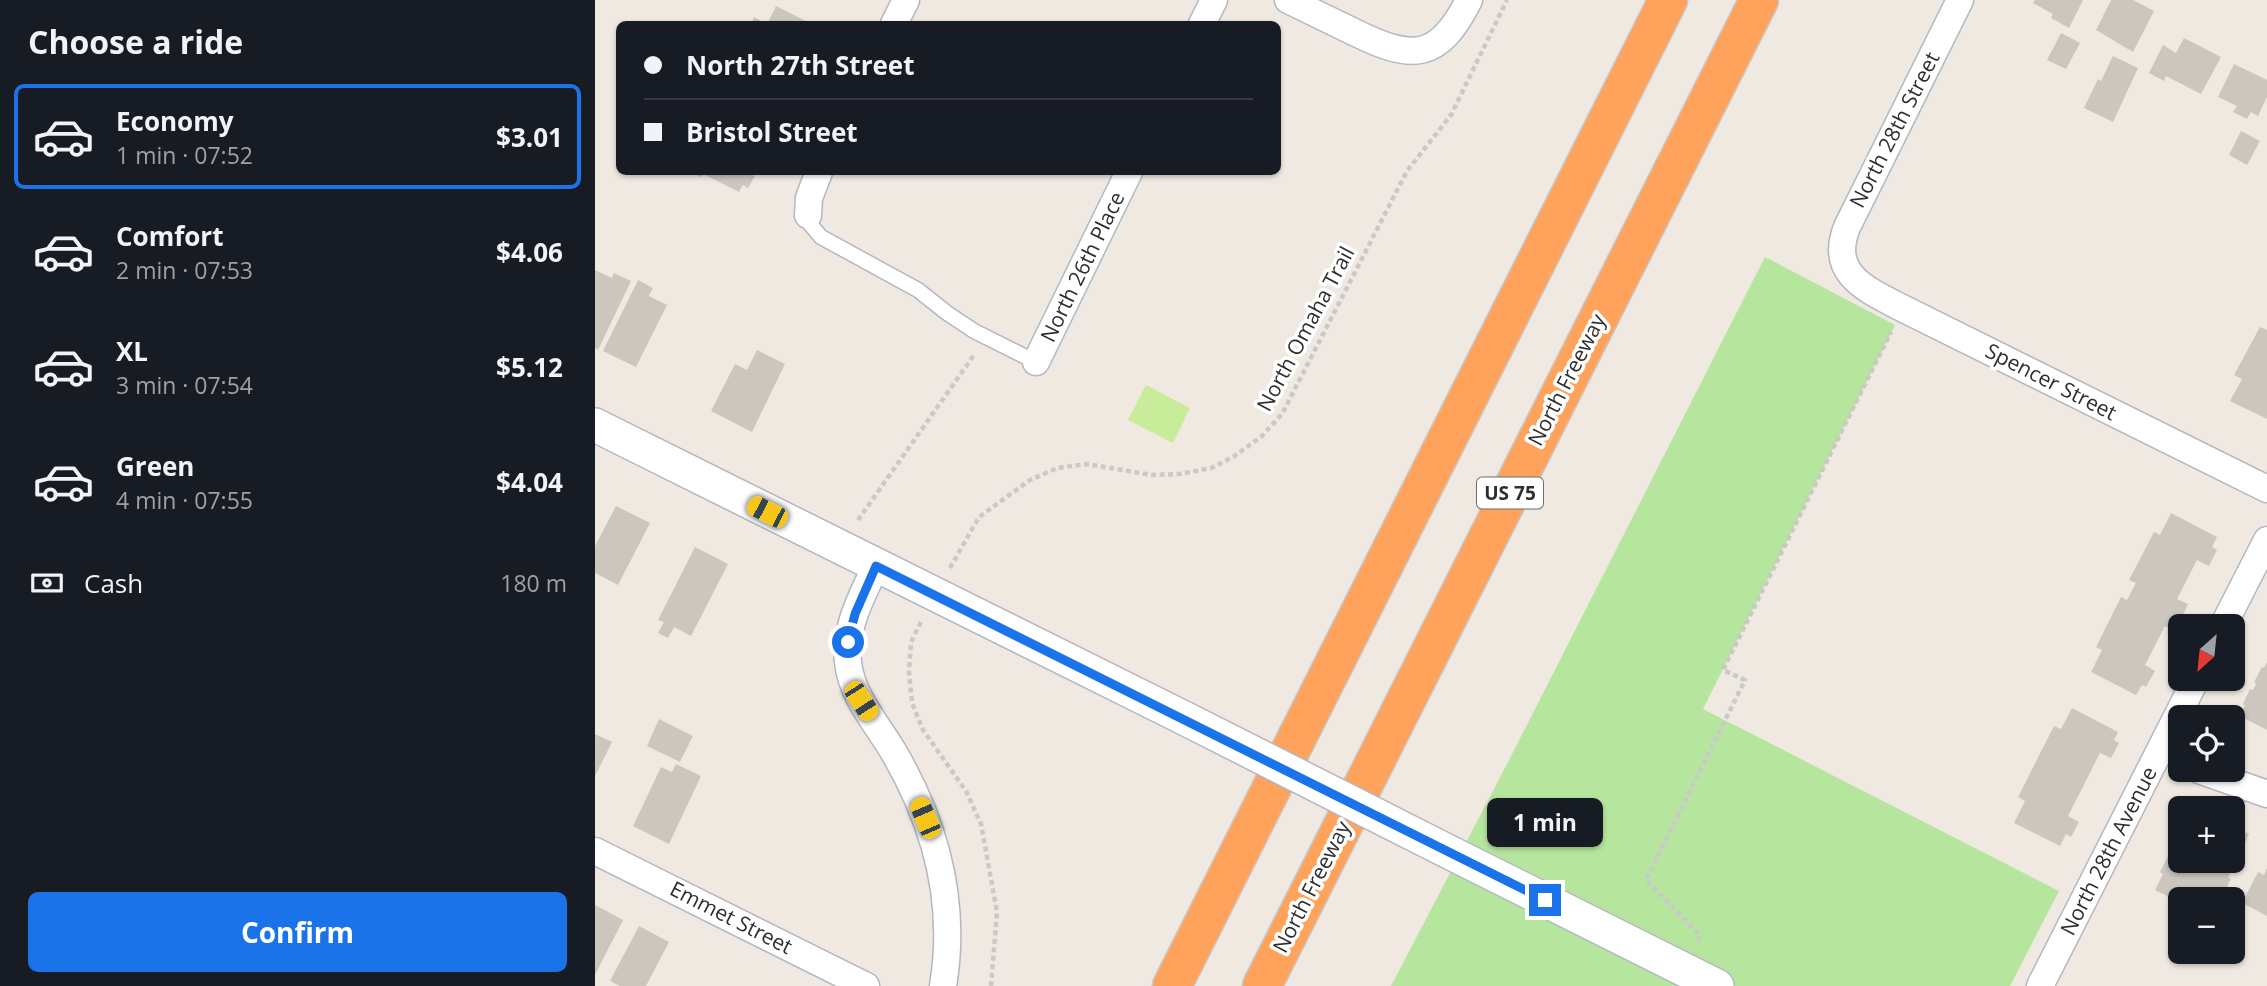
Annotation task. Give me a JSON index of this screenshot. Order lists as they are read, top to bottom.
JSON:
{
  "streets": {
    "highway": ["North Freeway", "US 75"],
    "street": [
      "North 28th Street",
      "North 26th Place",
      "Spencer Street",
      "North 28th Avenue",
      "Emmet Street"
    ],
    "path": ["North Omaha Trail"]
  },
  "crossings": [
    ["North 28th Street", "Spencer Street"]
  ],
  "north": "bottom left",
  "page": {
    "heading": "Choose a ride",
    "banner": ["North 27th Street", "Bristol Street"],
    "list": [
      {
        "name": "Economy",
        "note": "1 min · 07:52",
        "value": "$3.01"
      },
      {
        "name": "Comfort",
        "note": "2 min · 07:53",
        "value": "$4.06"
      },
      {
        "name": "XL",
        "note": "3 min · 07:54",
        "value": "$5.12"
      },
      {
        "name": "Green",
        "note": "4 min · 07:55",
        "value": "$4.04"
      }
    ],
    "pay": ["Cash", "180 m"],
    "map_buttons": ["+", "−"],
    "bubble": "1 min",
    "buttons": "Confirm"
  }
}
